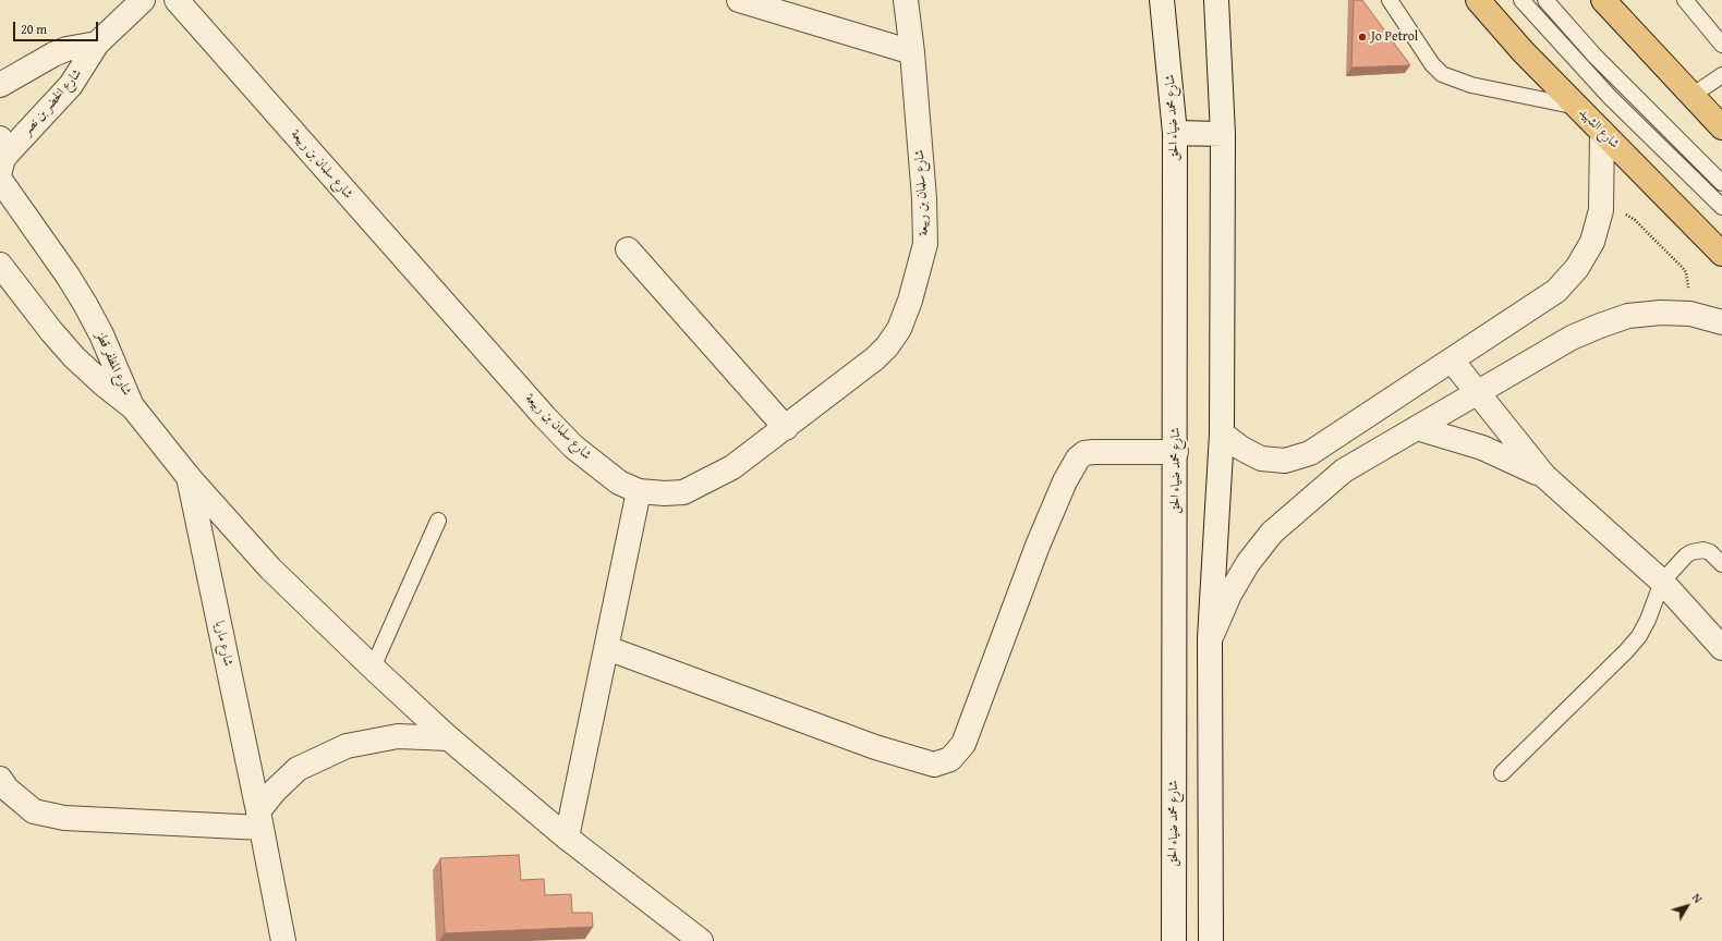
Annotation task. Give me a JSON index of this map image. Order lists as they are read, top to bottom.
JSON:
{
  "streets": {
    "highway": ["شارع الشهيد"],
    "street": [
      "شارع الخضر بن نصر",
      "شارع محمد ضياء الحق",
      "شارع سلمان بن ربيعة",
      "شارع المظفر قطز",
      "شارع ماريا"
    ]
  },
  "crossings": [
    ["شارع الخضر بن نصر", "شارع المظفر قطز"]
  ],
  "places": ["Jo Petrol"],
  "scale_bar": "20 m",
  "north": "top right"
}
